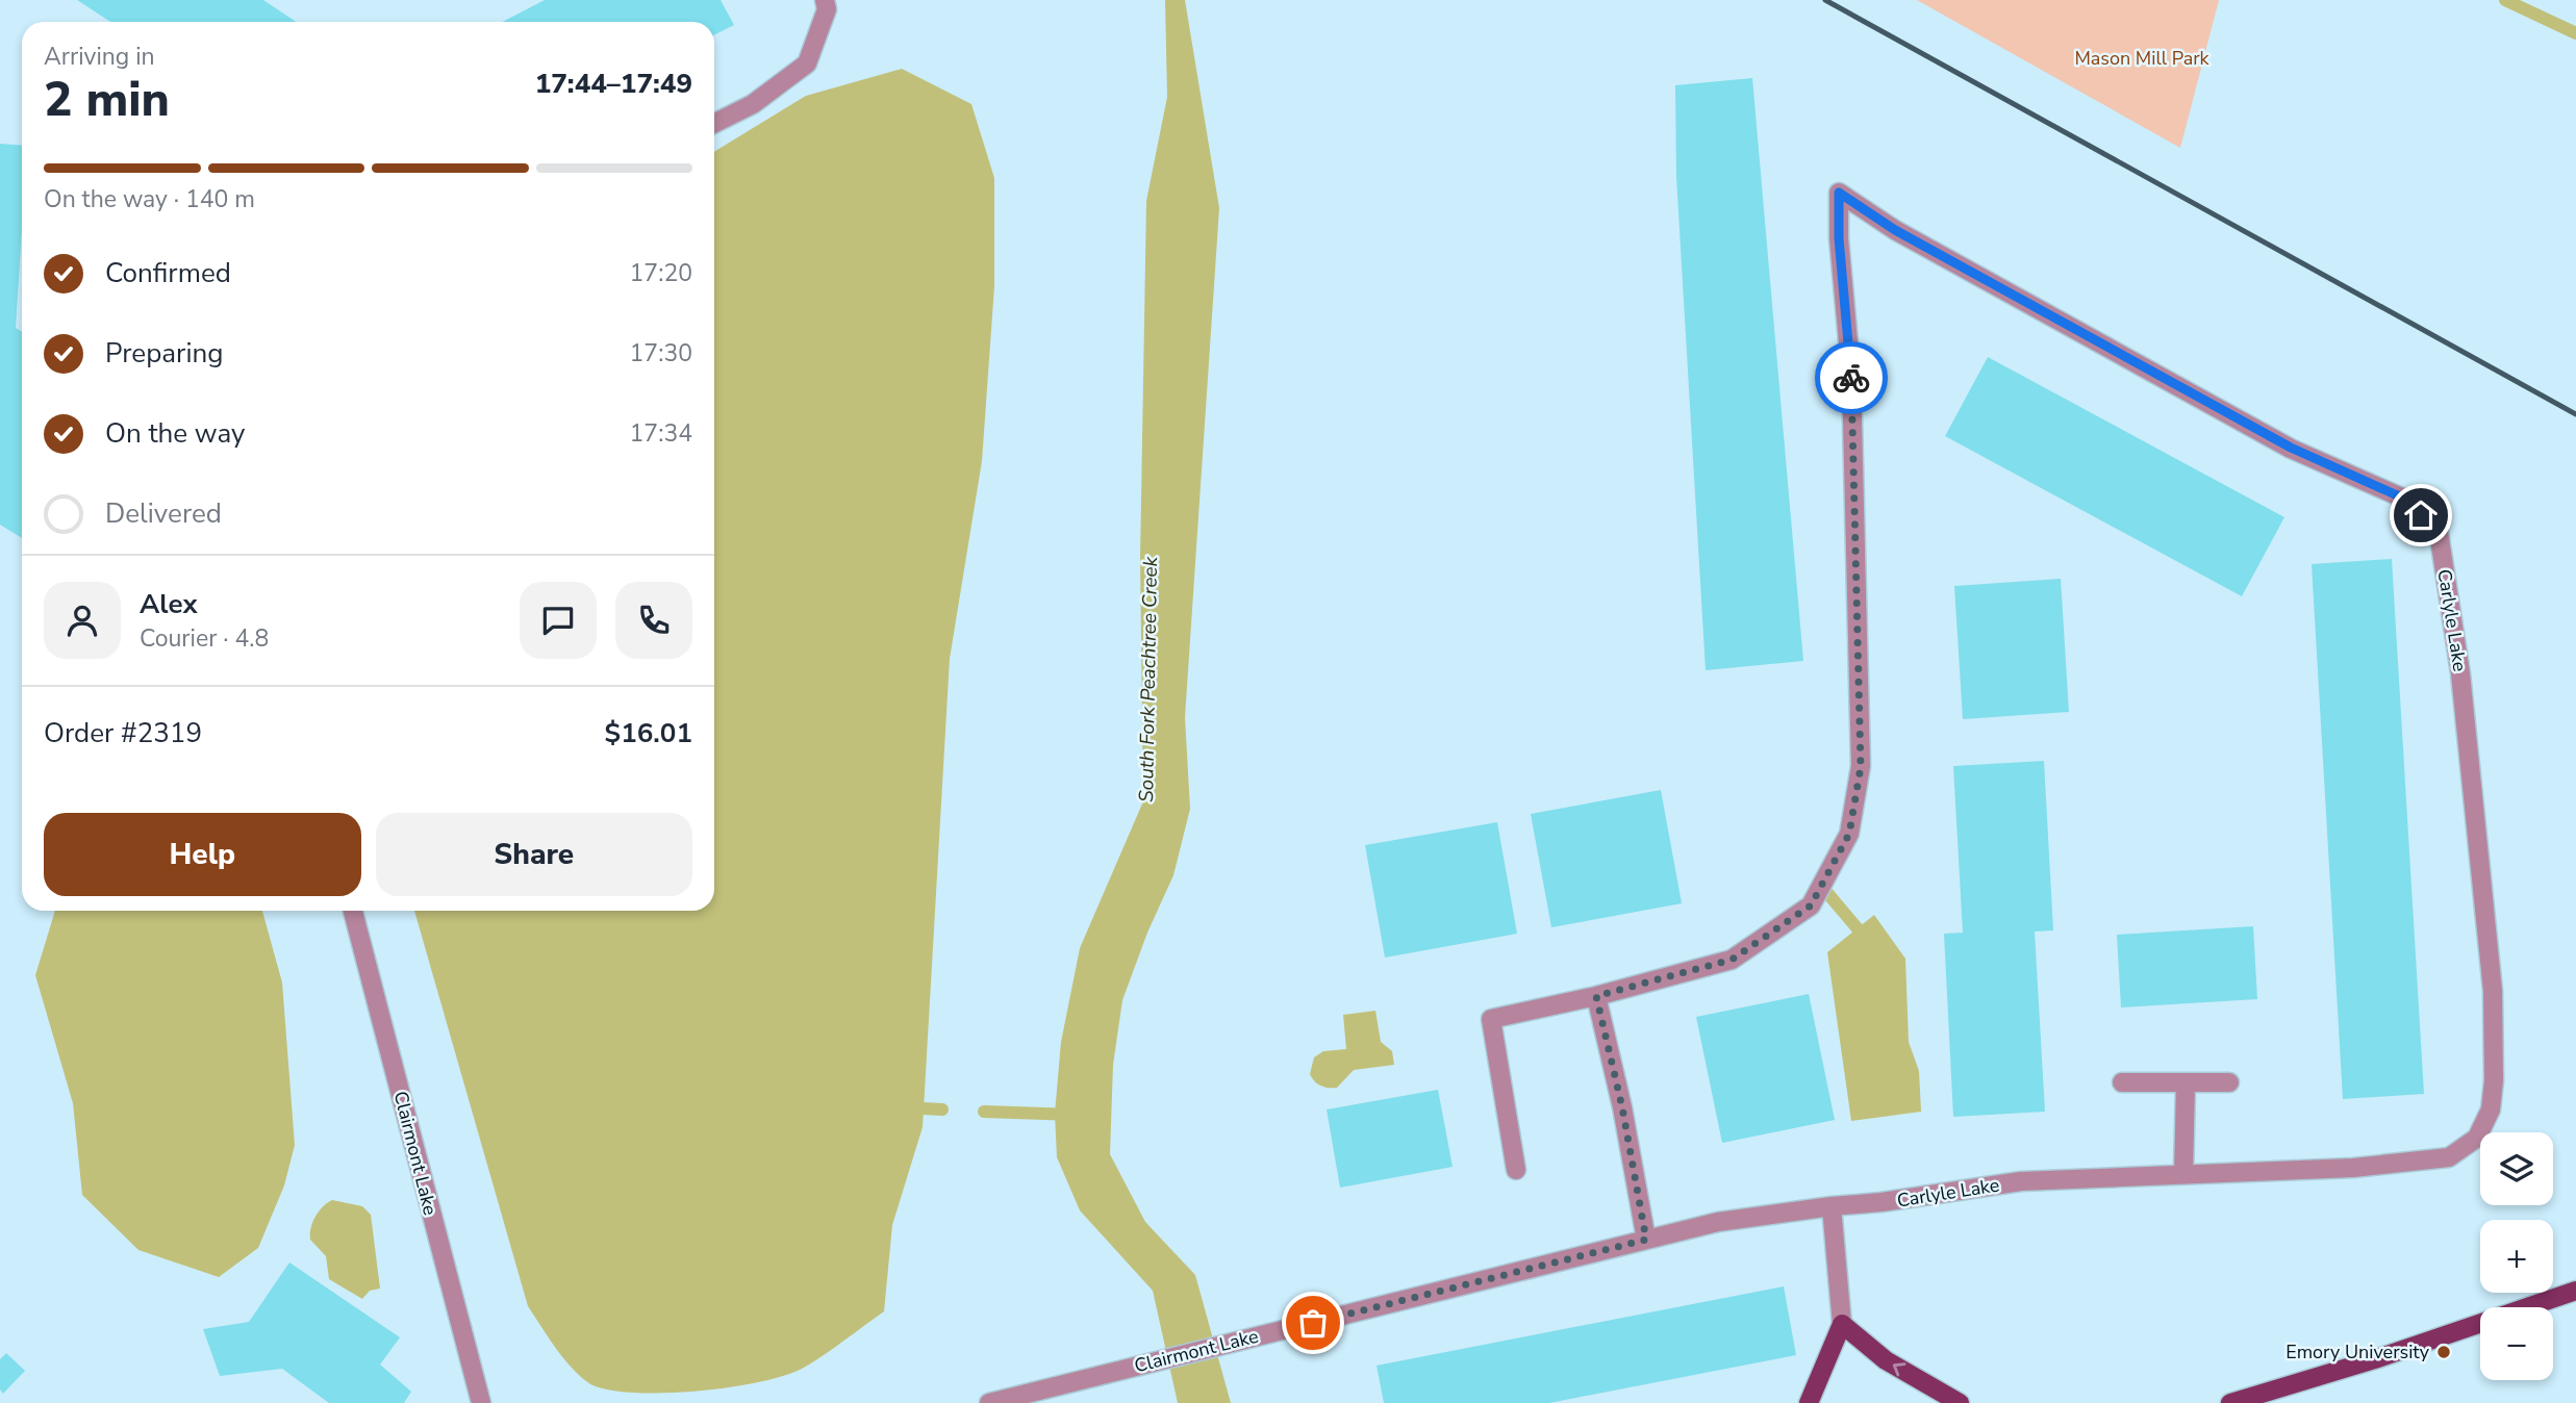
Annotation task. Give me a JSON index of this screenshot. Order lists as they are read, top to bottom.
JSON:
{
  "streets": {
    "street": ["Carlyle Lake", "Clairmont Lake"]
  },
  "crossings": [
    ["Carlyle Lake", "Clairmont Lake"]
  ],
  "water": ["South Fork Peachtree Creek"],
  "parks": ["Mason Mill Park"],
  "places": ["Emory University"],
  "page": {
    "heading": ["2 min", "Arriving in", "17:44–17:49"],
    "panel": [
      "Alex",
      "Courier · 4.8",
      "Order #2319",
      "$16.01"
    ],
    "bar": "On the way · 140 m",
    "list": [
      ["Confirmed", "17:20"],
      ["Preparing", "17:30"],
      ["On the way", "17:34"],
      "Delivered"
    ],
    "buttons": ["Help", "Share"],
    "map_buttons": ["+", "−"]
  }
}
